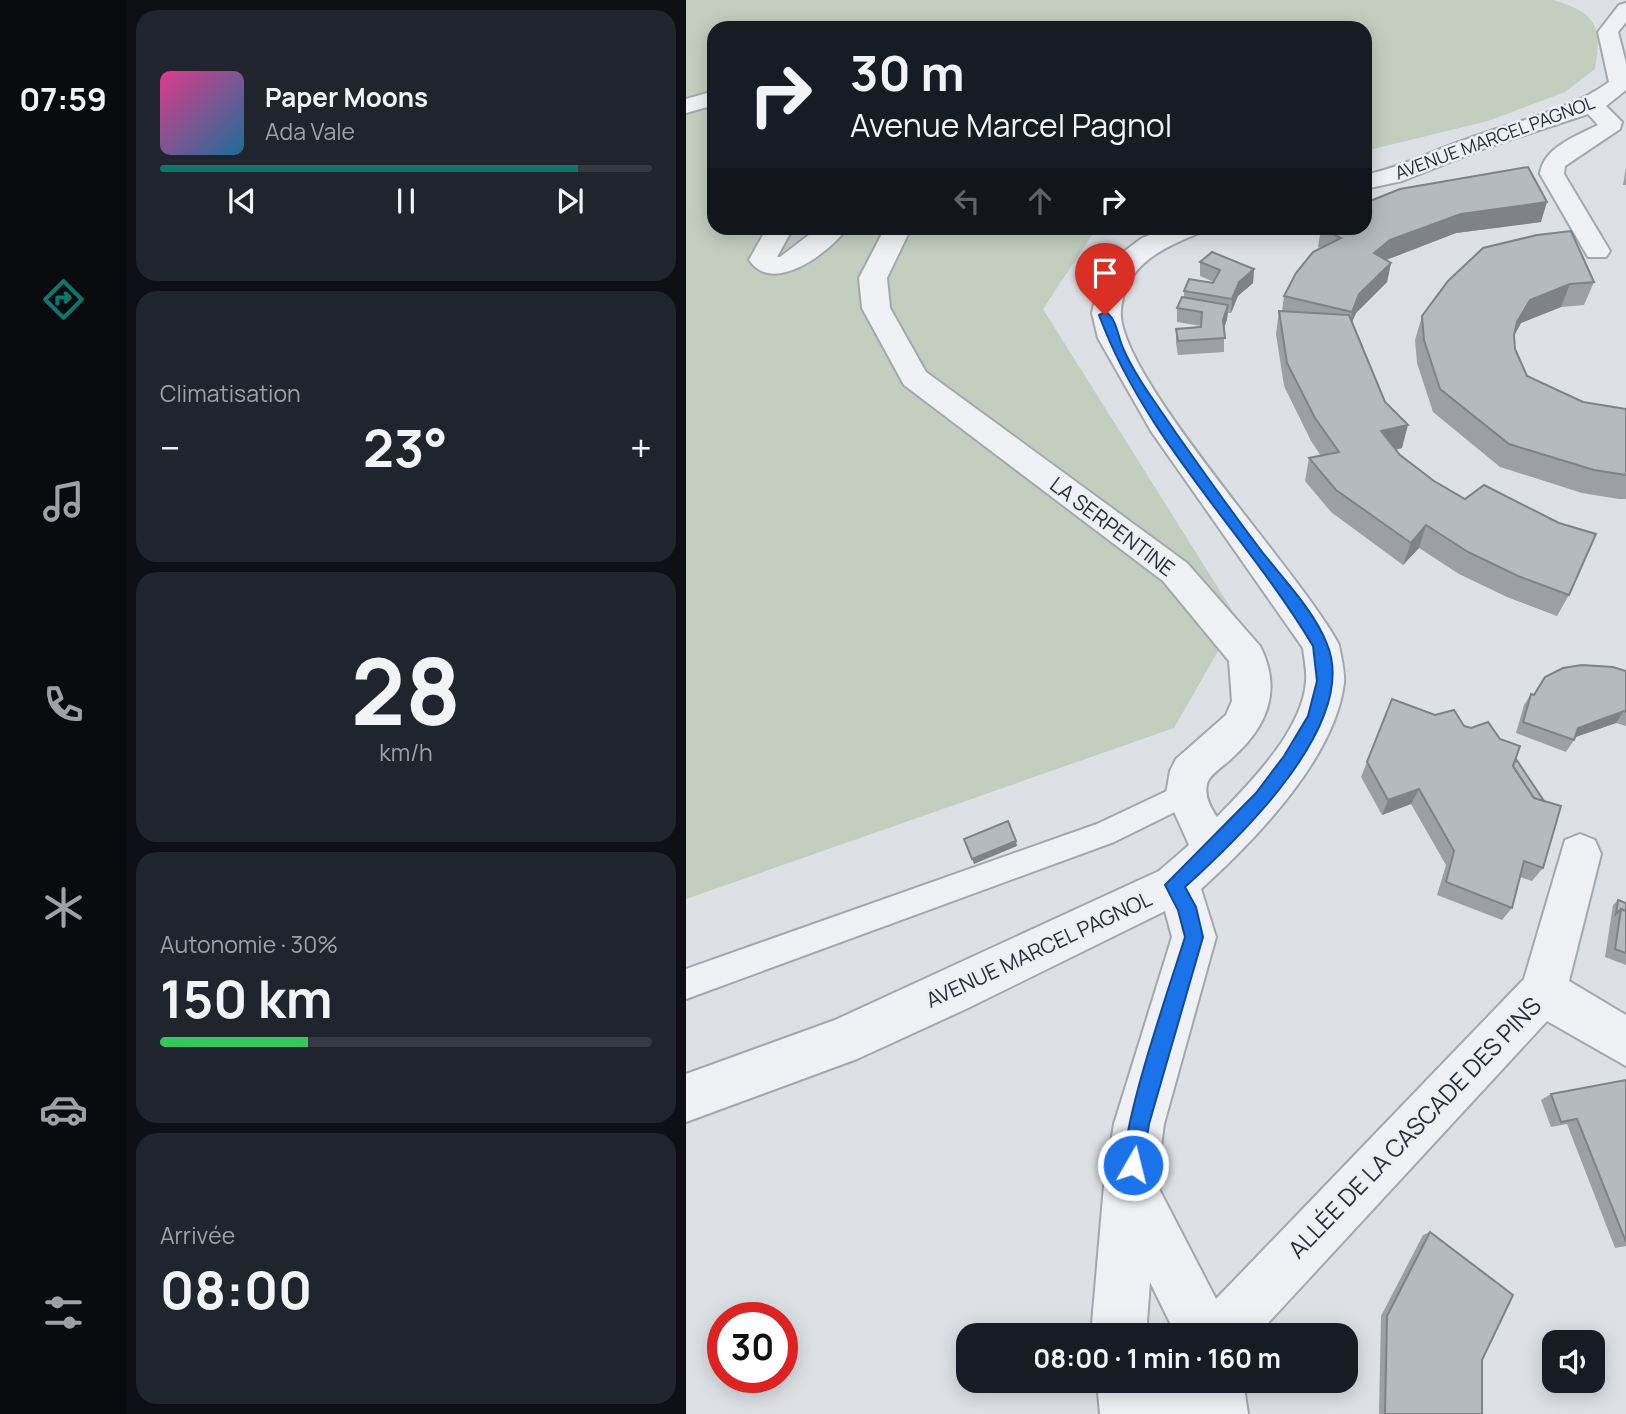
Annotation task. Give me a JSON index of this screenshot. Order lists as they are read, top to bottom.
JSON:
{
  "streets": {
    "street": ["AVENUE MARCEL PAGNOL", "LA SERPENTINE", "ALLÉE DE LA CASCADE DES PINS"]
  },
  "page": {
    "tabs": "07:59",
    "turn": ["30 m", "Avenue Marcel Pagnol"],
    "song": ["Paper Moons", "Ada Vale"],
    "tile": [
      "Climatisation",
      ["28", "km/h"],
      ["Autonomie · 30%", "150 km"],
      ["Arrivée", "08:00"]
    ],
    "heat": ["−", "23°", "+"],
    "limit": "30",
    "trip": "08:00 · 1 min · 160 m"
  }
}
